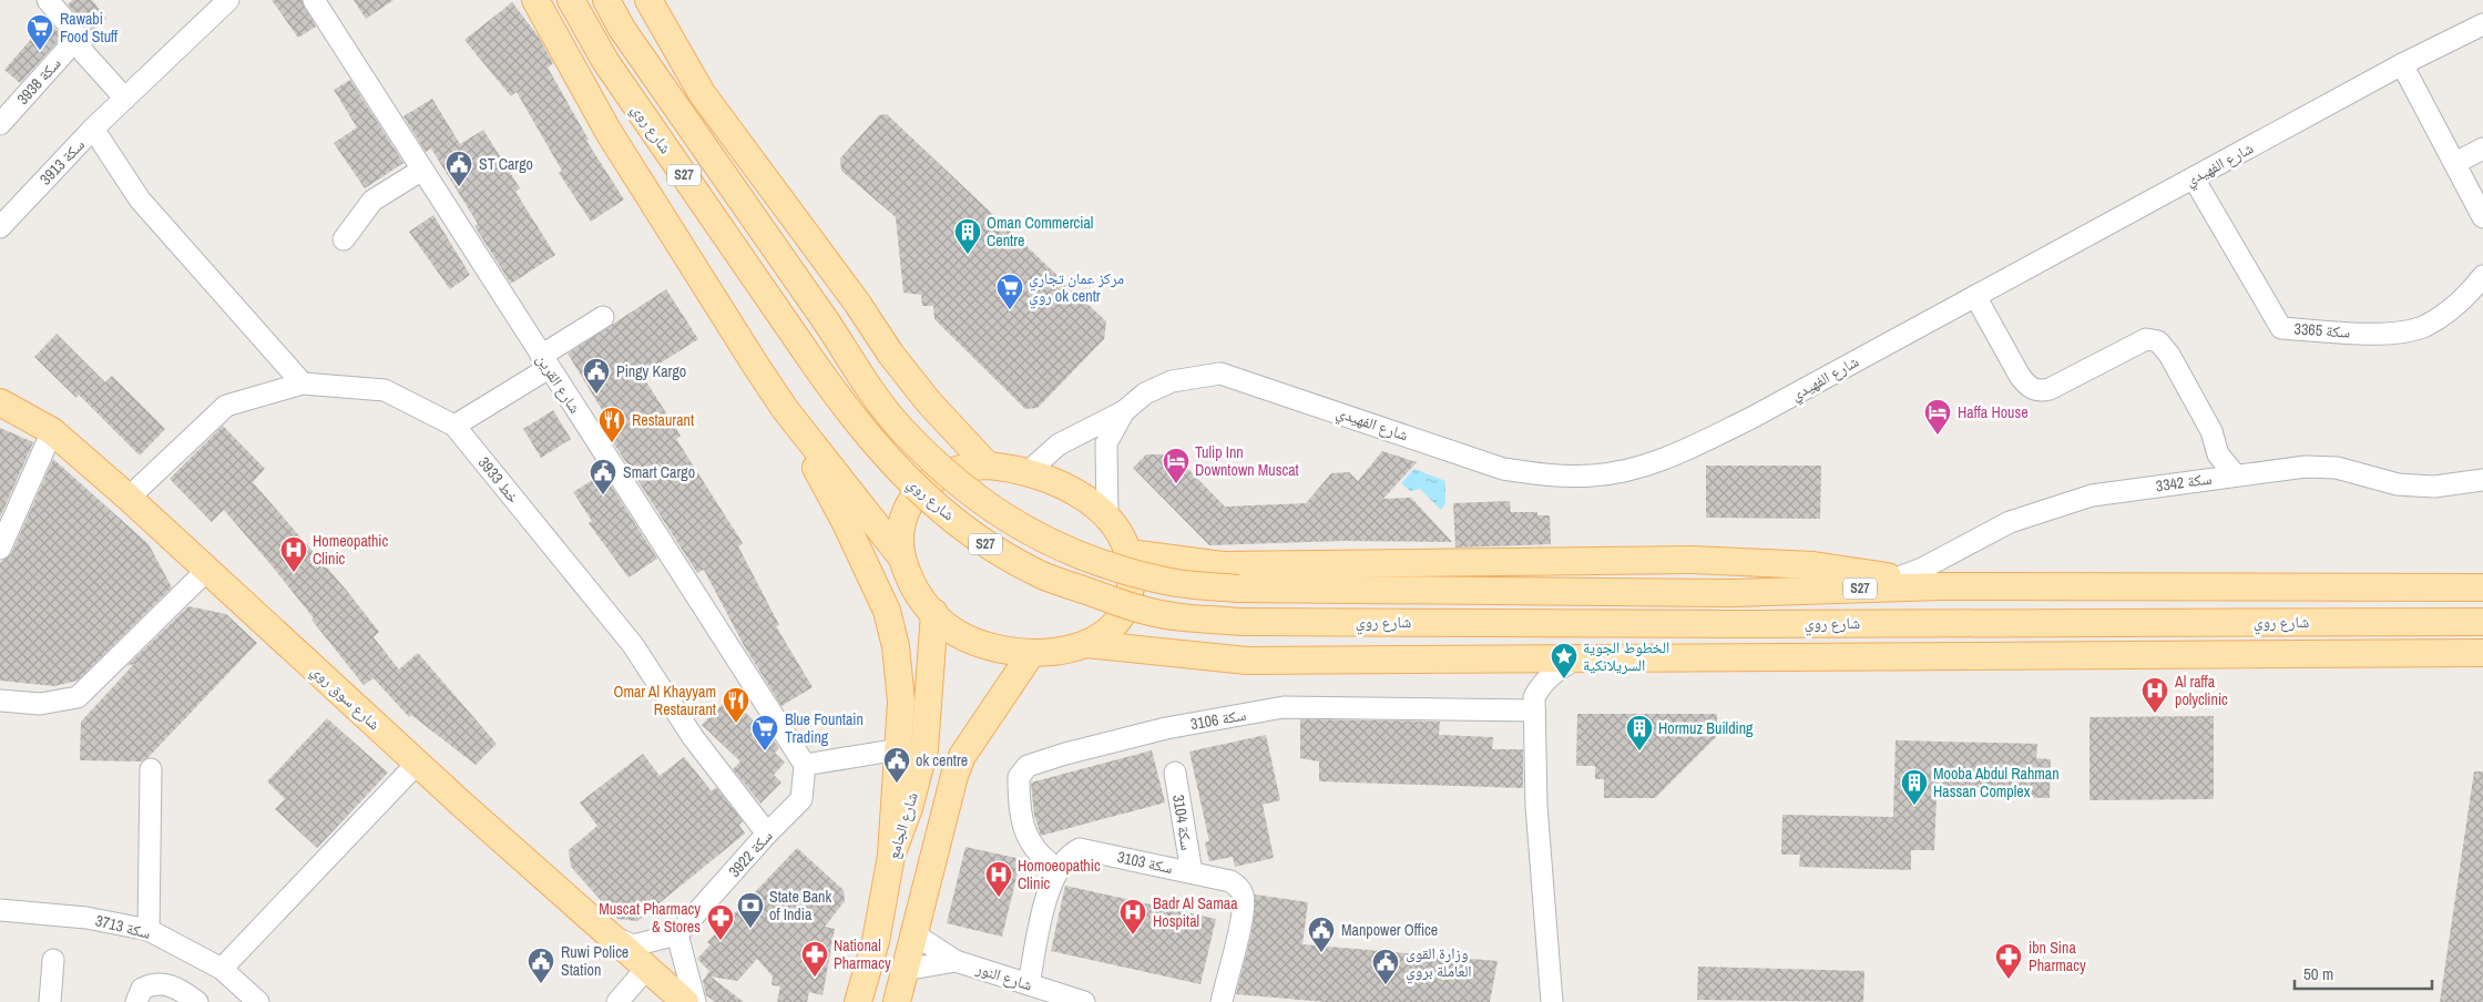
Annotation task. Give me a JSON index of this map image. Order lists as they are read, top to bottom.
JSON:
{
  "streets": {
    "main road": [
      "شارع روي",
      "S27",
      "شارع سوق روي",
      "شارع الجامع"
    ],
    "street": [
      "سكة 3938",
      "سكة 3913",
      "شارع الفهيدي",
      "سكة 3365",
      "شارع القرين",
      "3933 خط",
      "سكة 3342",
      "سكة 3106",
      "سكة 3104",
      "سكة 3922",
      "سكة 3103",
      "سكة 3713",
      "شارع النور"
    ]
  },
  "crossings": [
    ["شارع الفهيدي", "سكة 3365"],
    ["شارع القرين", "سكة 3922"],
    ["3933 خط", "شارع سوق روي"],
    ["3933 خط", "سكة 3922"],
    ["سكة 3106", "سكة 3103"],
    ["سكة 3104", "سكة 3103"],
    ["سكة 3103", "شارع النور"]
  ],
  "places": {
    "supermarket": ["Rawabi Food Stuff", "مركز عمان تجاري روي ok centr", "Blue Fountain Trading"],
    "public building": [
      "ST Cargo",
      "Pingy Kargo",
      "Smart Cargo",
      "ok centre",
      "Manpower Office",
      "Ruwi Police Station",
      "وزارة القوى العاملة بروي"
    ],
    "building": ["Oman Commercial Centre", "Hormuz Building", "Mooba Abdul Rahman Hassan Complex"],
    "hotel": ["Haffa House", "Tulip Inn Downtown Muscat"],
    "restaurant": ["Restaurant", "Omar Al Khayyam Restaurant"],
    "hospital": [
      "Homeopathic Clinic",
      "Al raffa polyclinic",
      "Homoeopathic Clinic",
      "Badr Al Samaa Hospital"
    ],
    "place": ["الخطوط الجوية السريلانكية"],
    "bank": ["State Bank of India"],
    "pharmacy": ["Muscat Pharmacy & Stores", "National Pharmacy", "ibn Sina Pharmacy"]
  },
  "scale_bar": "50 m"
}
